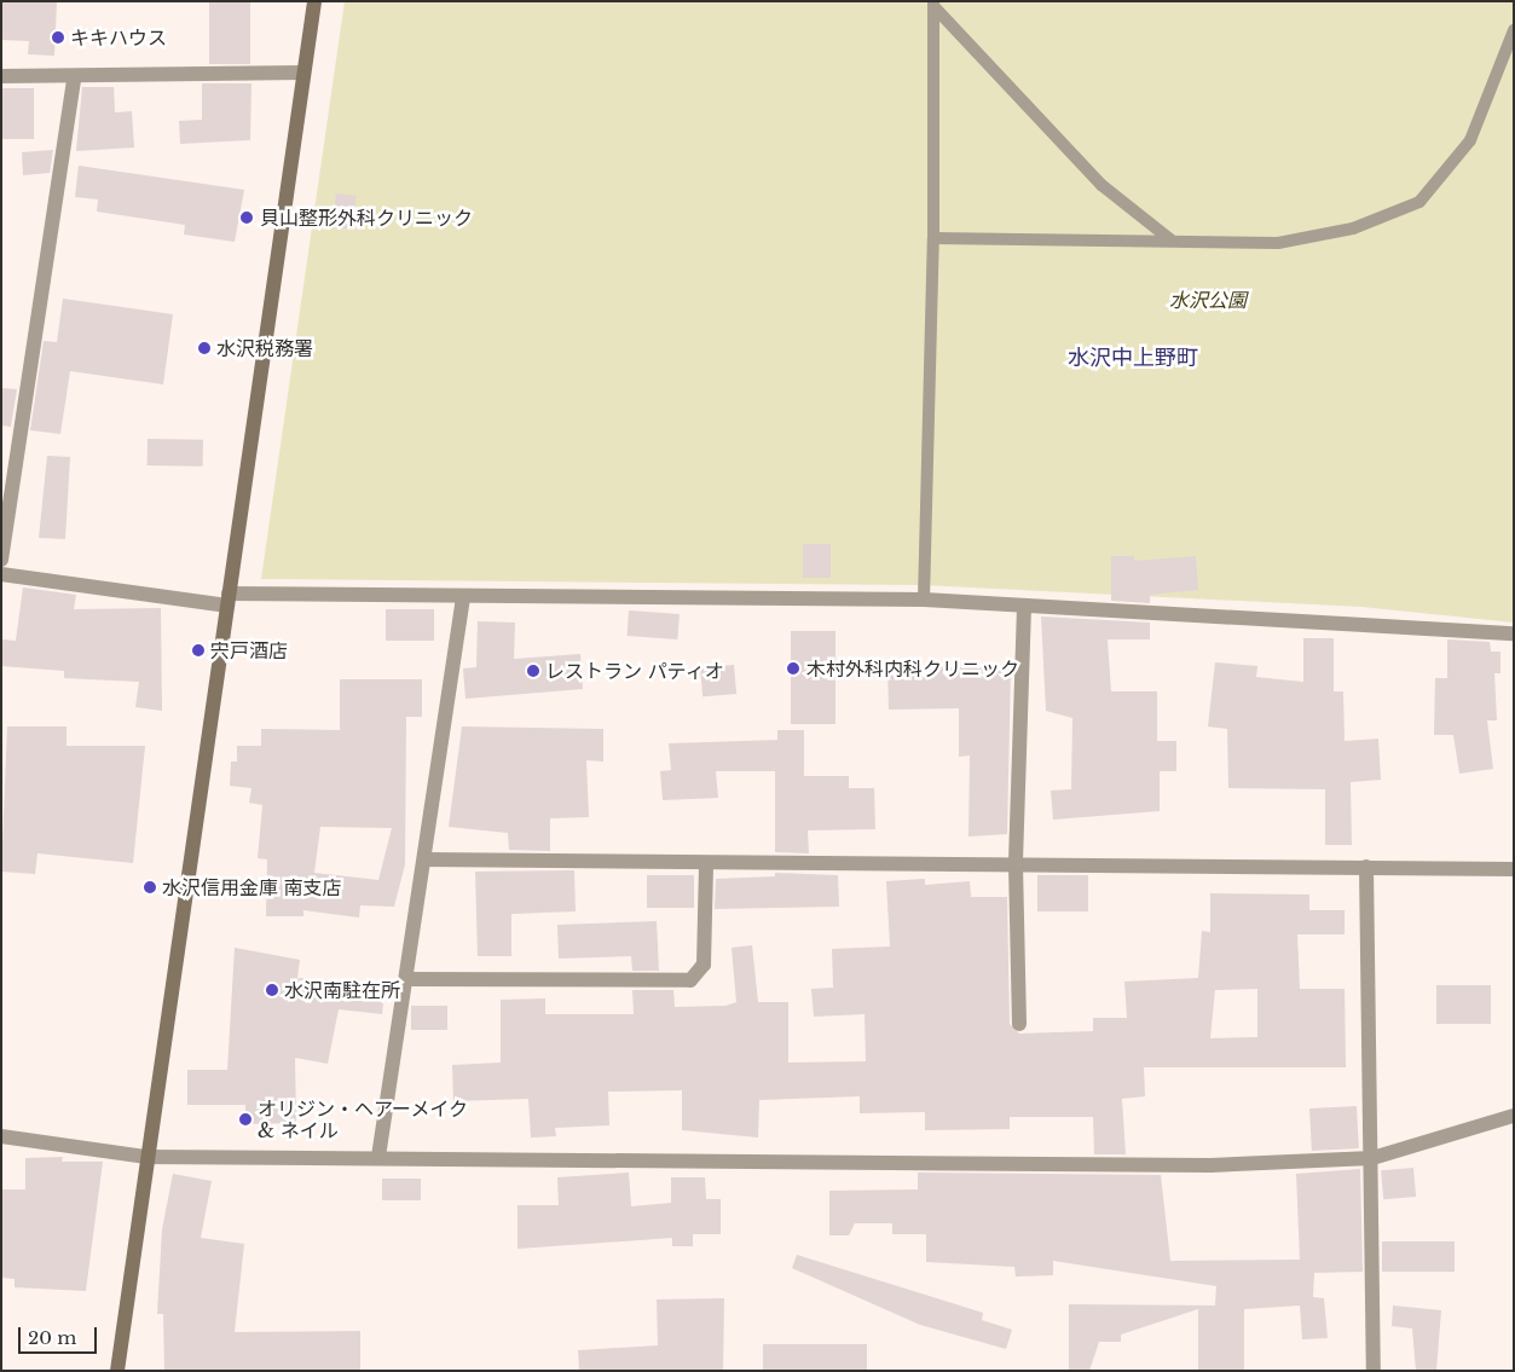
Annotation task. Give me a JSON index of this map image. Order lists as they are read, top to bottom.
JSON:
{
  "districts": ["水沢中上野町"],
  "parks": ["水沢公園"],
  "places": [
    "キキハウス",
    "貝山整形外科クリニック",
    "水沢税務署",
    "宍戸酒店",
    "木村外科内科クリニック",
    "レストラン パティオ",
    "水沢信用金庫 南支店",
    "水沢南駐在所",
    "オリジン・ヘアーメイク & ネイル"
  ],
  "scale_bar": "20 m"
}
